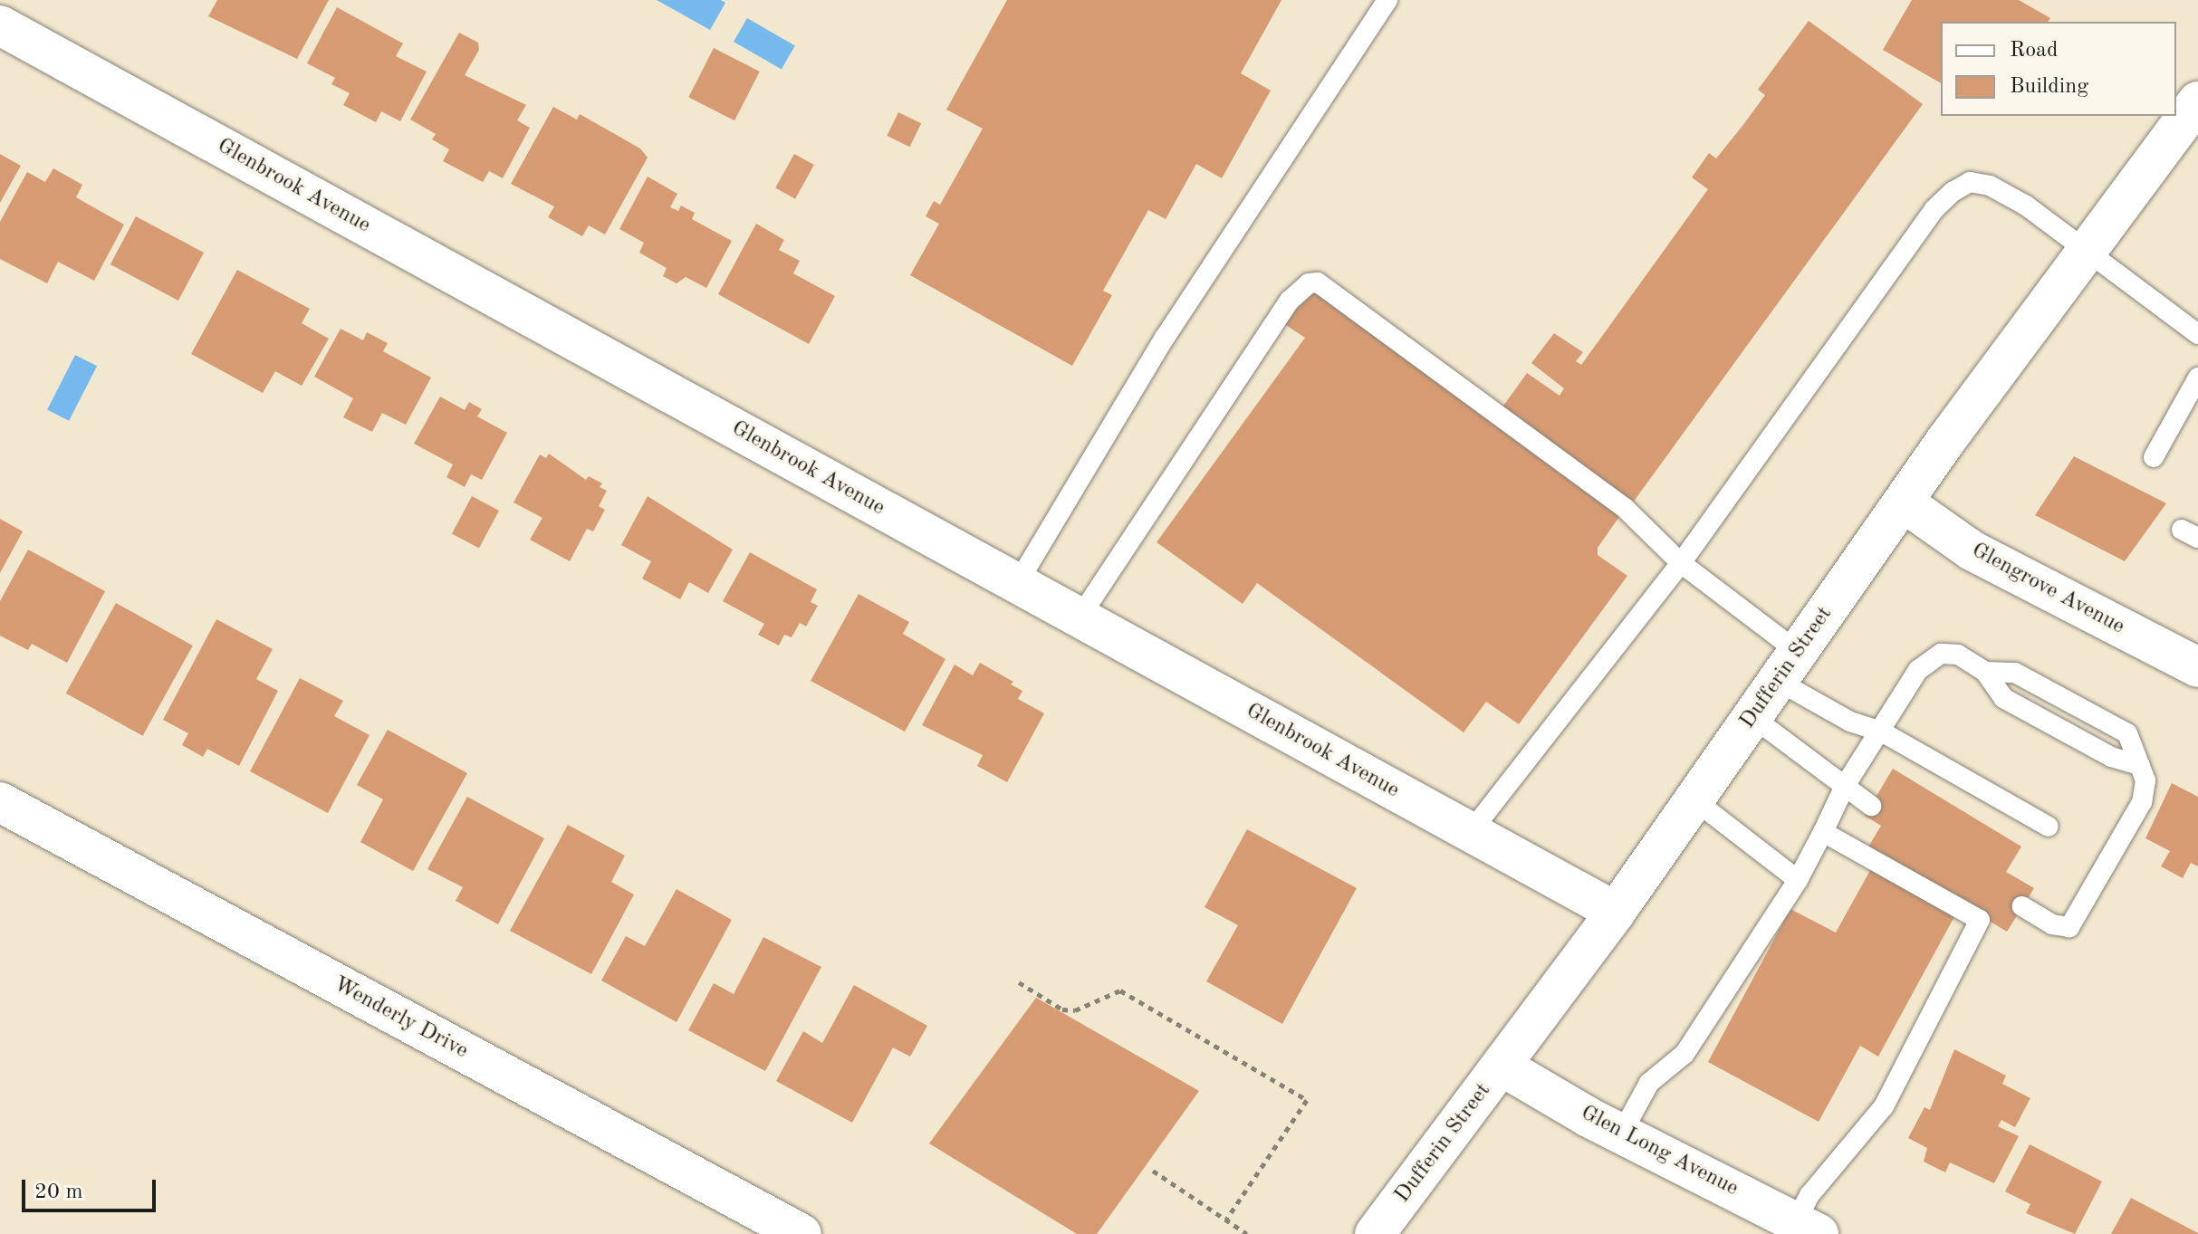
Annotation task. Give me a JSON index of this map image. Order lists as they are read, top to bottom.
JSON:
{
  "streets": {
    "street": [
      "Glenbrook Avenue",
      "Glengrove Avenue",
      "Dufferin Street",
      "Wenderly Drive",
      "Glen Long Avenue"
    ]
  },
  "crossings": [
    ["Glenbrook Avenue", "Dufferin Street"],
    ["Glengrove Avenue", "Dufferin Street"],
    ["Dufferin Street", "Glen Long Avenue"]
  ],
  "legend": ["Road", "Building"],
  "scale_bar": "20 m"
}
